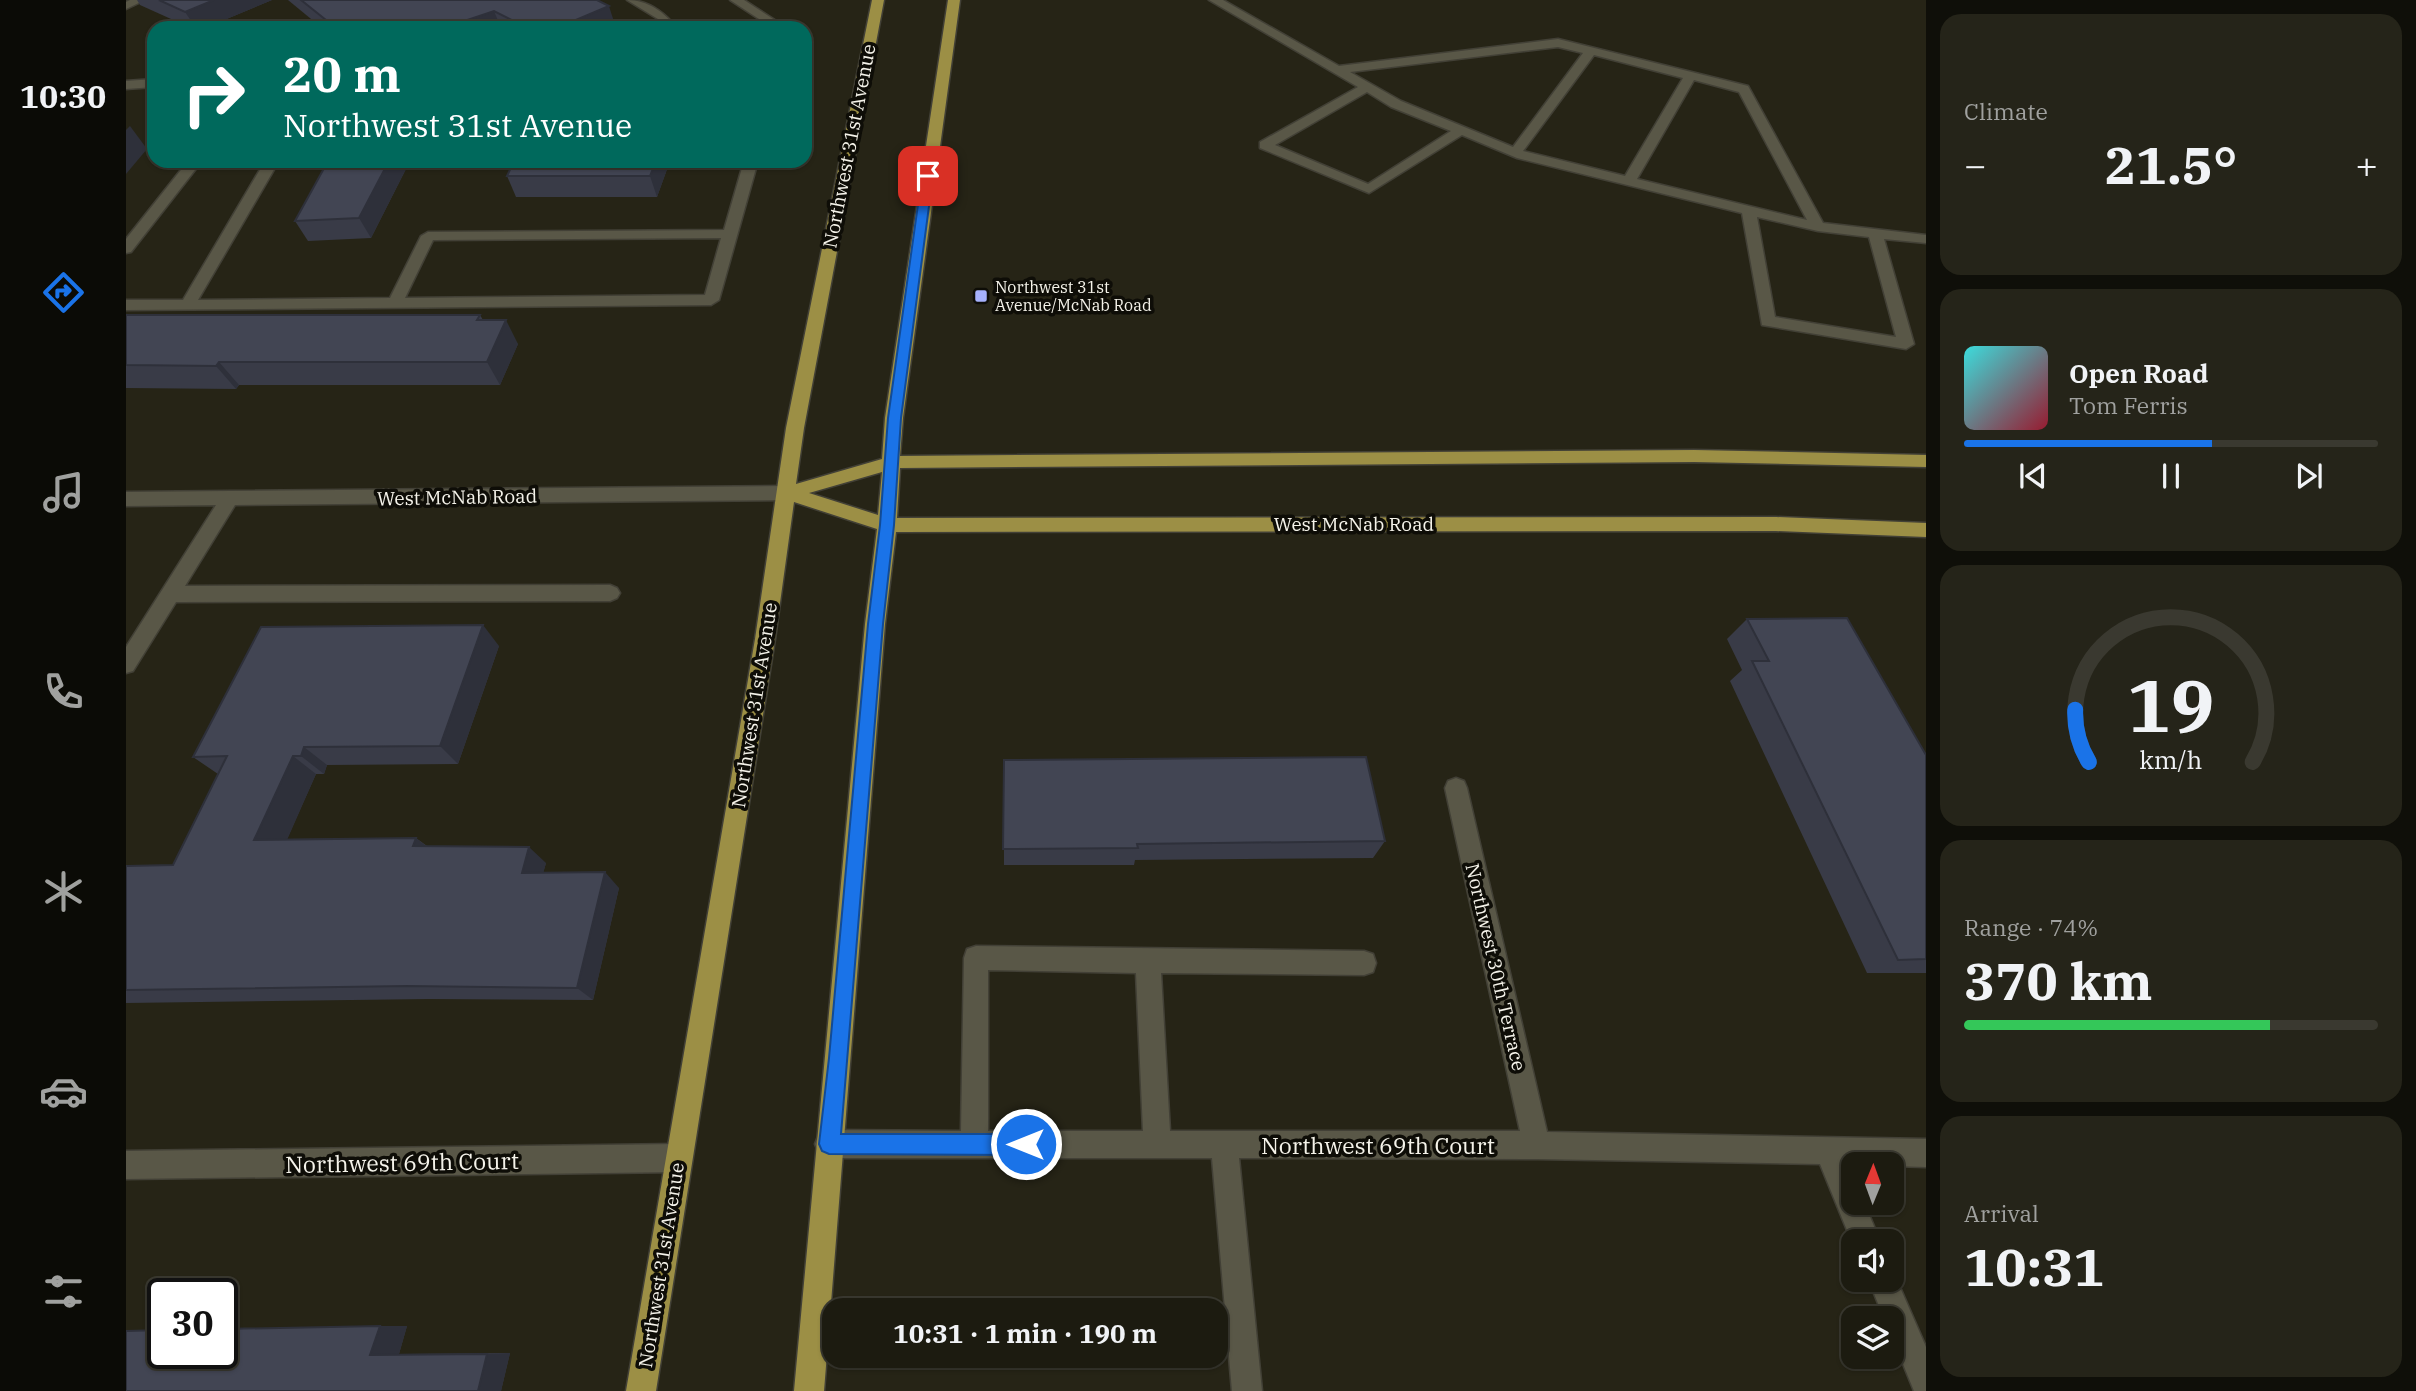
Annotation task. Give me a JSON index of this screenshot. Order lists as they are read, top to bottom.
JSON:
{
  "streets": {
    "main road": ["Northwest 31st Avenue", "West McNab Road"],
    "street": ["Northwest 30th Terrace", "Northwest 69th Court"]
  },
  "crossings": [
    ["Northwest 31st Avenue", "West McNab Road"],
    ["Northwest 31st Avenue", "Northwest 69th Court"],
    ["Northwest 30th Terrace", "Northwest 69th Court"]
  ],
  "places": {
    "transit": ["Northwest 31st Avenue/McNab Road"]
  },
  "north": "top",
  "page": {
    "tabs": "10:30",
    "tile": [
      "Climate",
      ["Range · 74%", "370 km"],
      ["Arrival", "10:31"]
    ],
    "turn": ["20 m", "Northwest 31st Avenue"],
    "heat": ["−", "21.5°", "+"],
    "song": ["Open Road", "Tom Ferris"],
    "limit": "30",
    "trip": "10:31 · 1 min · 190 m",
    "gauge": ["19", "km/h"]
  }
}
